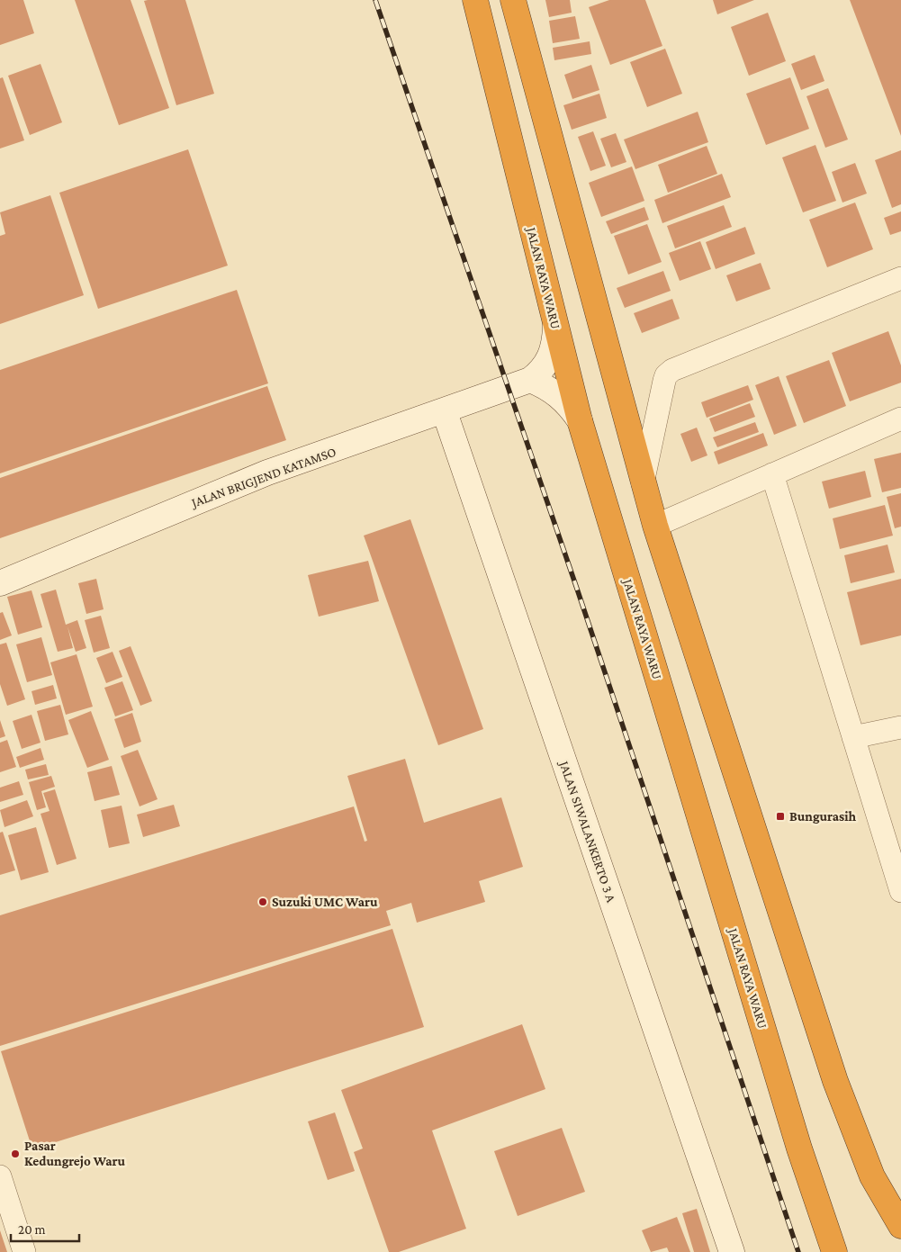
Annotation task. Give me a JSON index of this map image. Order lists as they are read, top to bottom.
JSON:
{
  "streets": {
    "highway": ["JALAN RAYA WARU"],
    "street": ["JALAN BRIGJEND KATAMSO", "JALAN SIWALANKERTO 3 A"]
  },
  "crossings": [
    ["JALAN RAYA WARU", "JALAN BRIGJEND KATAMSO"],
    ["JALAN BRIGJEND KATAMSO", "JALAN SIWALANKERTO 3 A"]
  ],
  "places": {
    "transit": ["Bungurasih"],
    "other": ["Suzuki UMC Waru", "Pasar Kedungrejo Waru"]
  },
  "scale_bar": "20 m"
}
